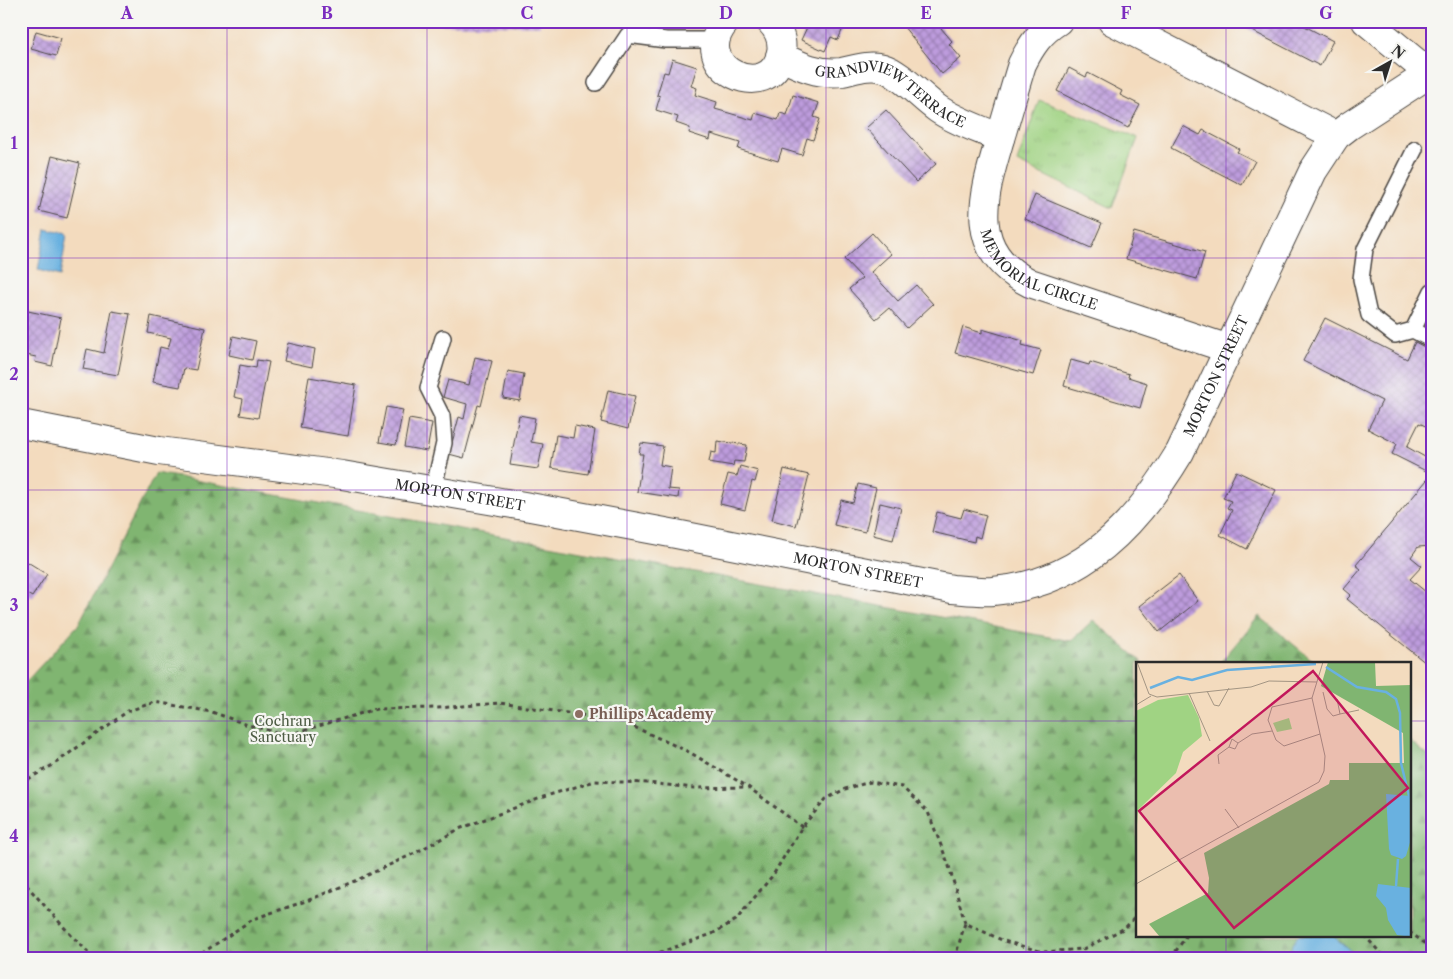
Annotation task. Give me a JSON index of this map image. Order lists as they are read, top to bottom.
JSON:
{
  "streets": {
    "street": ["GRANDVIEW TERRACE", "MEMORIAL CIRCLE", "MORTON STREET"]
  },
  "crossings": [
    ["GRANDVIEW TERRACE", "MEMORIAL CIRCLE"],
    ["MEMORIAL CIRCLE", "MORTON STREET"]
  ],
  "parks": ["Cochran Sanctuary"],
  "places": ["Phillips Academy"],
  "north": "top right",
  "grid": {
    "columns": [
      "A",
      "B",
      "C",
      "D",
      "E",
      "F",
      "G"
    ],
    "rows": [
      "1",
      "2",
      "3",
      "4"
    ]
  }
}
